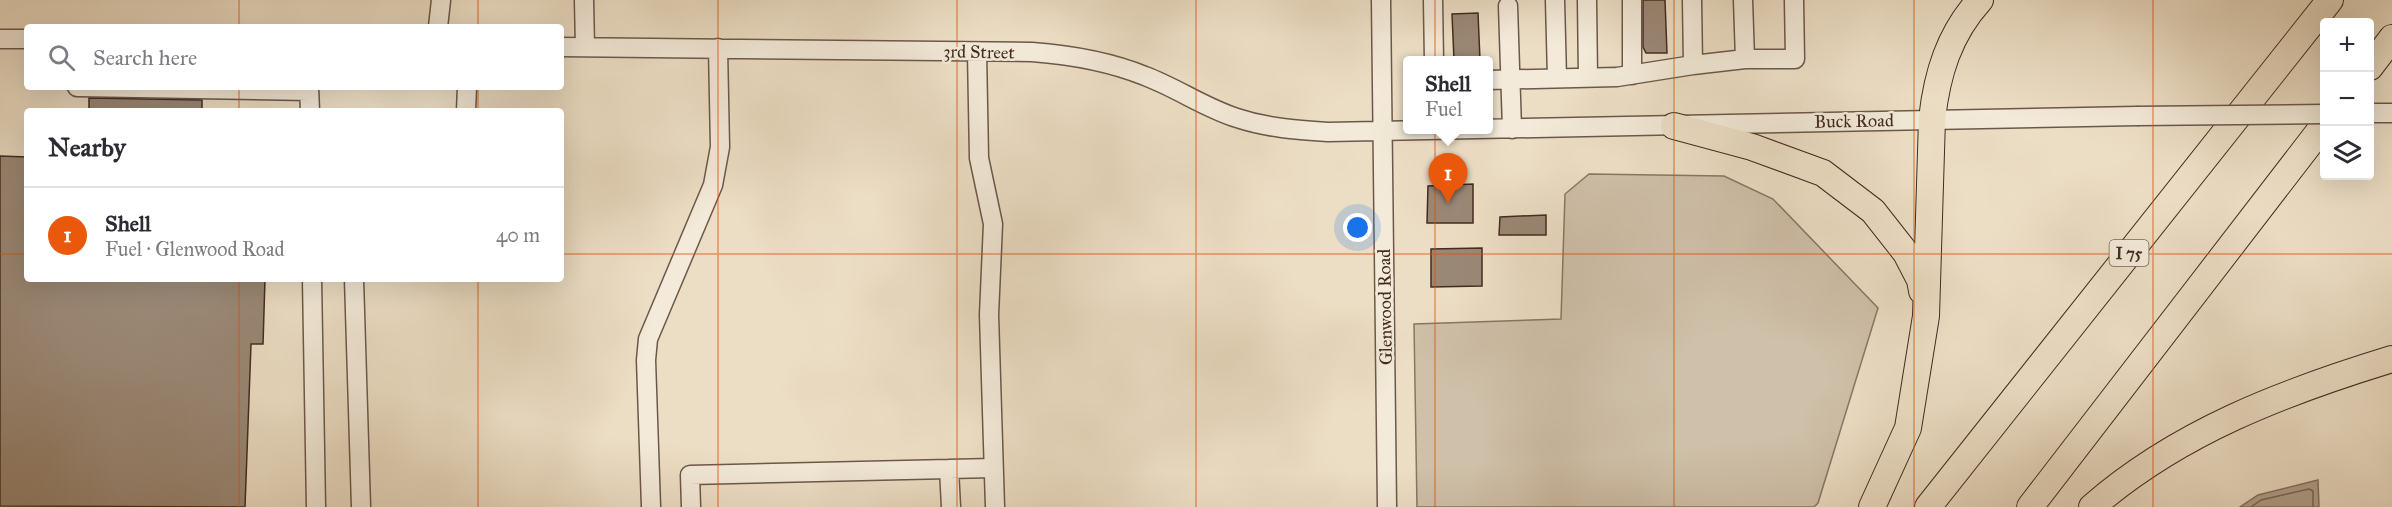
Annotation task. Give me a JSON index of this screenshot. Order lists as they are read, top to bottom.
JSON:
{
  "streets": {
    "highway": ["I 75"],
    "street": ["3rd Street", "Buck Road", "Glenwood Road"]
  },
  "crossings": [
    ["3rd Street", "Buck Road"],
    ["3rd Street", "Glenwood Road"],
    ["Buck Road", "Glenwood Road"]
  ],
  "page": {
    "map_buttons": ["+", "−"],
    "search": "Search here",
    "popup": ["Shell", "Fuel"],
    "heading": "Nearby",
    "pins": "1",
    "list": [
      {
        "mark": "1",
        "name": "Shell",
        "note": "Fuel · Glenwood Road",
        "value": "40 m"
      }
    ]
  }
}
